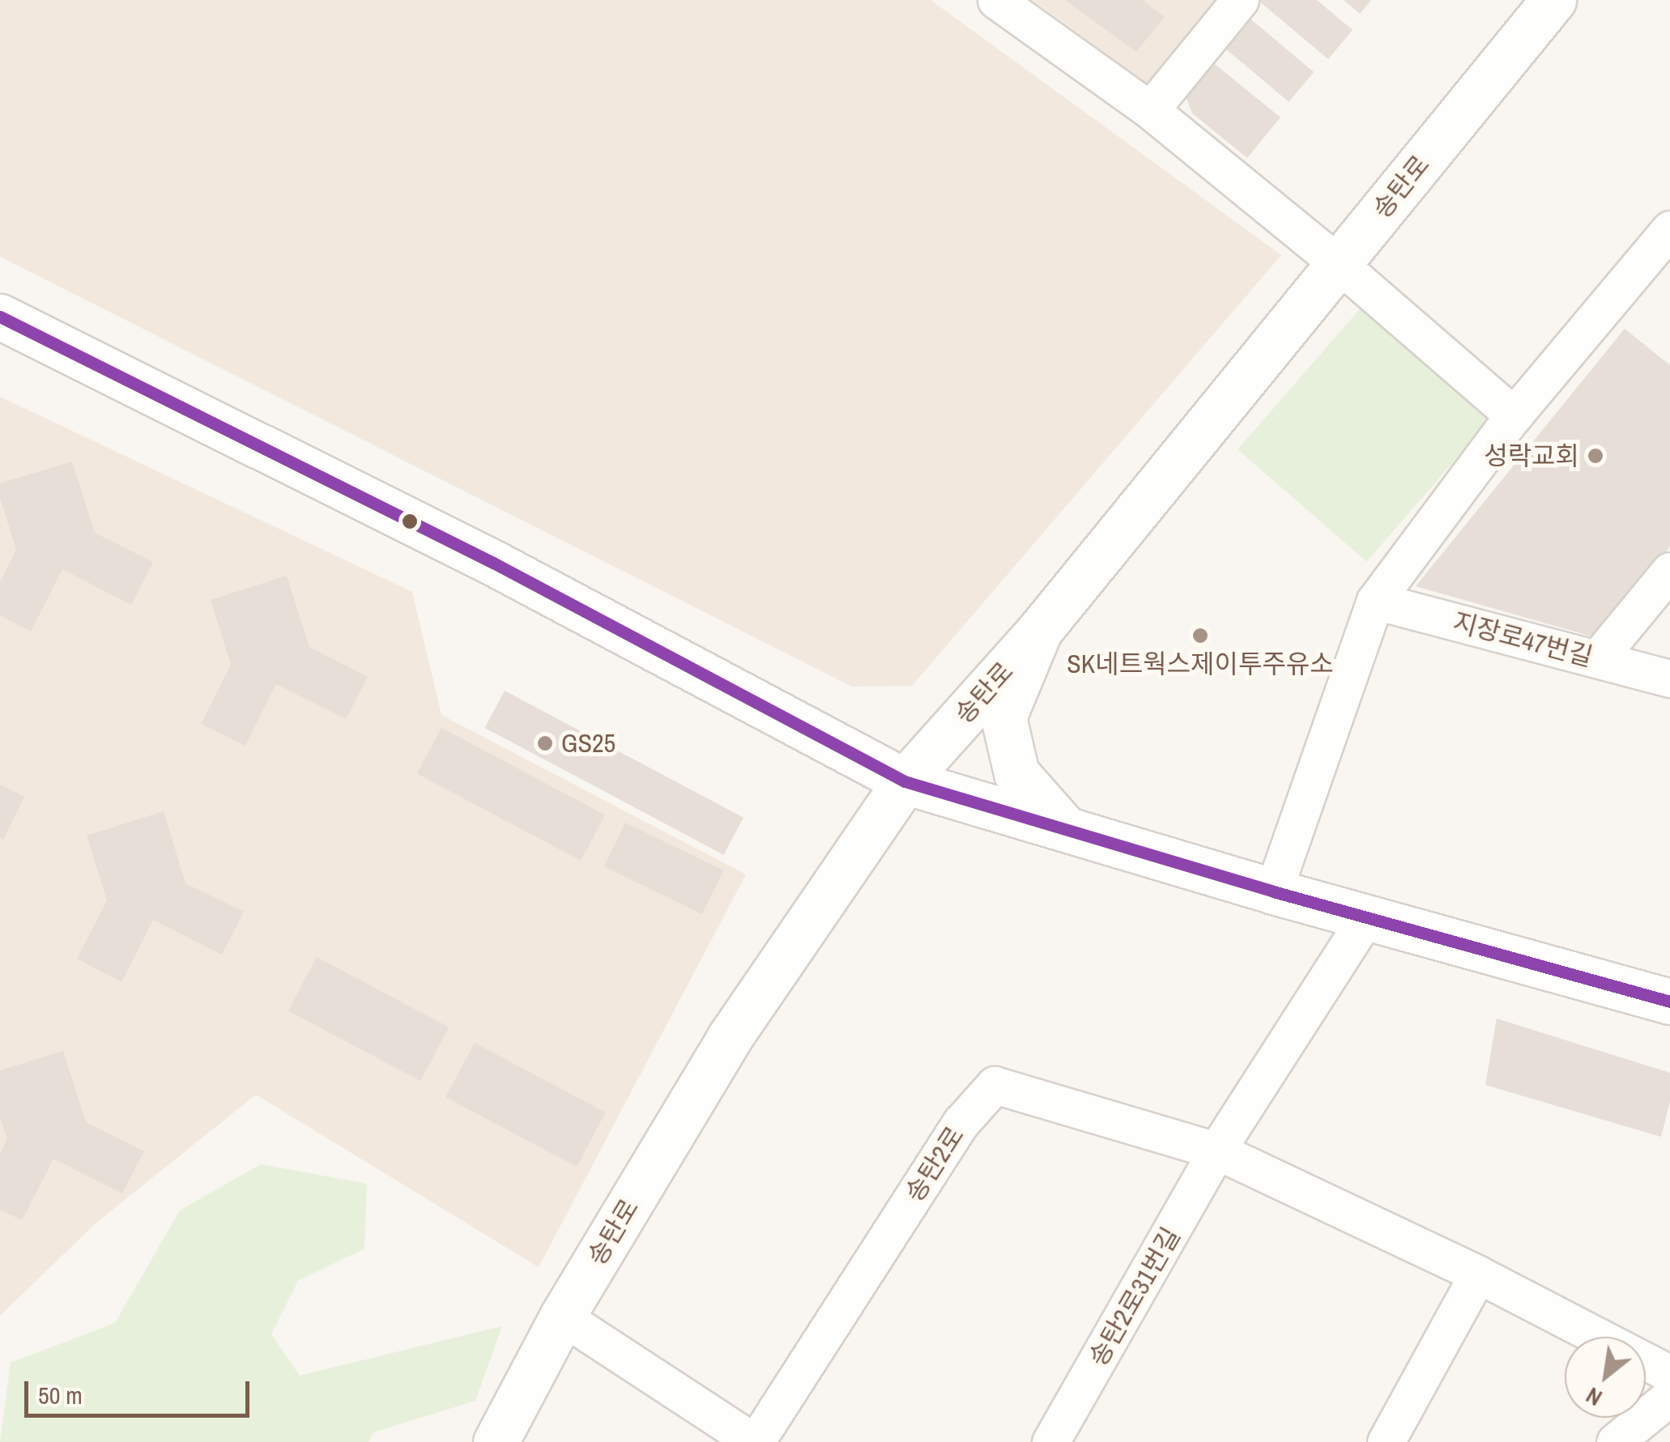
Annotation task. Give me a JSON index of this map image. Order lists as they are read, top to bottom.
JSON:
{
  "streets": {
    "street": [
      "송탄로",
      "지장로47번길",
      "송탄2로",
      "송탄2로31번길"
    ]
  },
  "crossings": [
    ["송탄로", "송탄2로"],
    ["송탄2로", "송탄2로31번길"]
  ],
  "places": ["성락교회", "SK네트웍스제이투주유소", "GS25"],
  "scale_bar": "50 m",
  "north": "bottom left"
}
